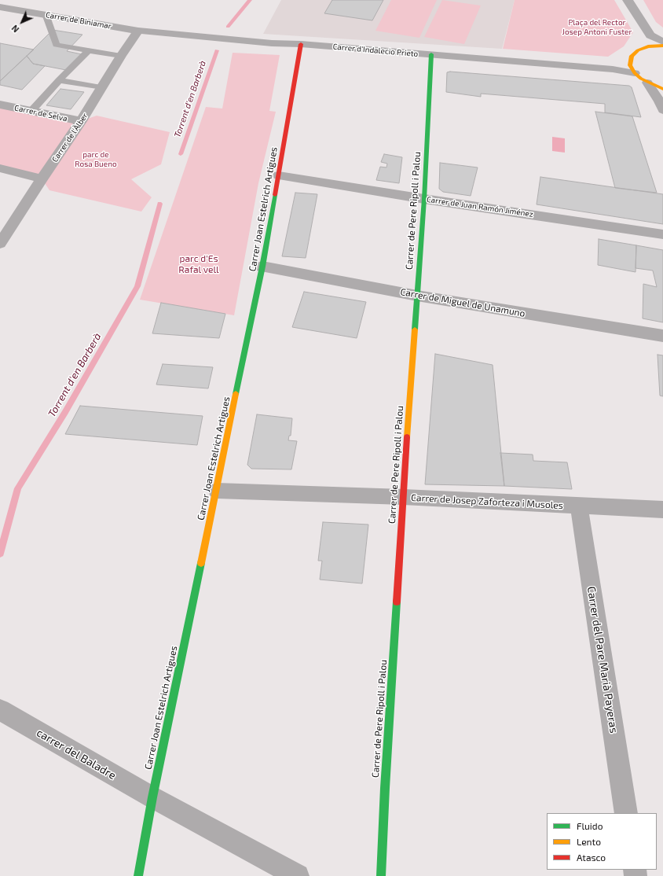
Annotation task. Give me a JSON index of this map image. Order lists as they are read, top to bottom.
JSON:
{
  "streets": {
    "street": [
      "Carrer de Biniamar",
      "Carrer d'Indalecio Prieto",
      "Carrer de Selva",
      "Carrer de l'Àlber",
      "Carrer de Juan Ramón Jiménez",
      "Carrer Joan Estelrich Artigues",
      "Carrer de Pere Ripoll i Palou",
      "Carrer de Miguel de Unamuno",
      "Carrer de Josep Zaforteza i Musoles",
      "Carrer del Pare Marià Payeras",
      "carrer del Baladre"
    ]
  },
  "crossings": [
    ["Carrer de Biniamar", "Carrer d'Indalecio Prieto"],
    ["Carrer de Biniamar", "Carrer de l'Àlber"],
    ["Carrer d'Indalecio Prieto", "Carrer de l'Àlber"],
    ["Carrer d'Indalecio Prieto", "Carrer Joan Estelrich Artigues"],
    ["Carrer d'Indalecio Prieto", "Carrer de Pere Ripoll i Palou"],
    ["Carrer de Selva", "Carrer de l'Àlber"],
    ["Carrer de Juan Ramón Jiménez", "Carrer Joan Estelrich Artigues"],
    ["Carrer de Juan Ramón Jiménez", "Carrer de Pere Ripoll i Palou"],
    ["Carrer Joan Estelrich Artigues", "Carrer de Miguel de Unamuno"],
    ["Carrer Joan Estelrich Artigues", "Carrer de Josep Zaforteza i Musoles"],
    ["Carrer Joan Estelrich Artigues", "carrer del Baladre"],
    ["Carrer de Pere Ripoll i Palou", "Carrer de Miguel de Unamuno"],
    ["Carrer de Pere Ripoll i Palou", "Carrer de Josep Zaforteza i Musoles"],
    ["Carrer de Josep Zaforteza i Musoles", "Carrer del Pare Marià Payeras"]
  ],
  "water": ["Torrent d'en Barberà"],
  "parks": ["Plaça del Rector Josep Antoni Fuster", "parc de Rosa Bueno", "parc d'Es Rafal vell"],
  "legend": ["Fluido", "Lento", "Atasco"],
  "north": "bottom left"
}
